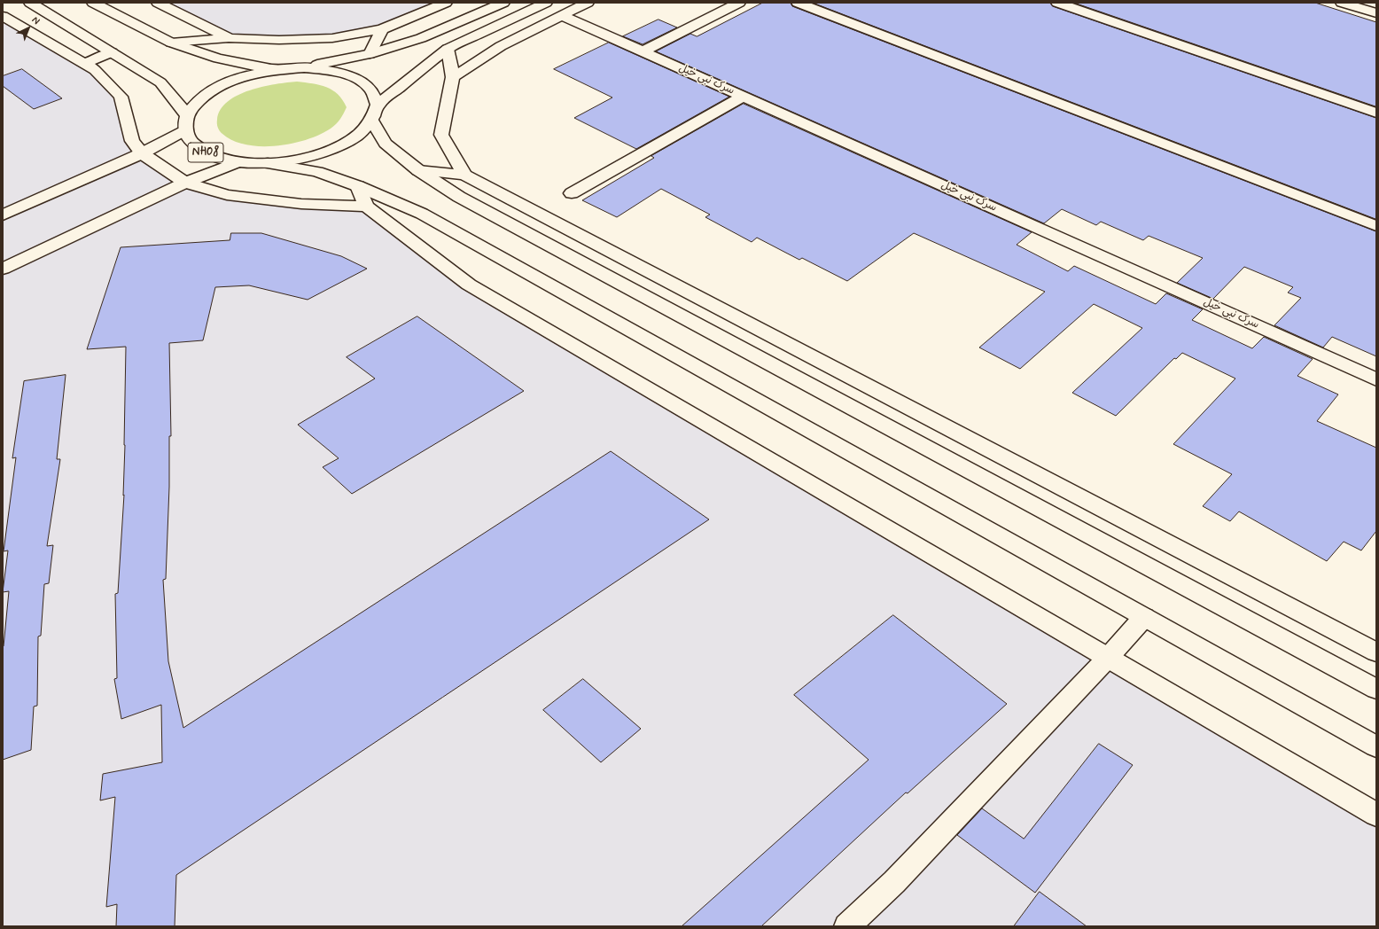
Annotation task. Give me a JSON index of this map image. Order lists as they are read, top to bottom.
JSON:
{
  "streets": {
    "main road": ["سرک نبی خیل", "NH08"]
  },
  "north": "top right"
}
